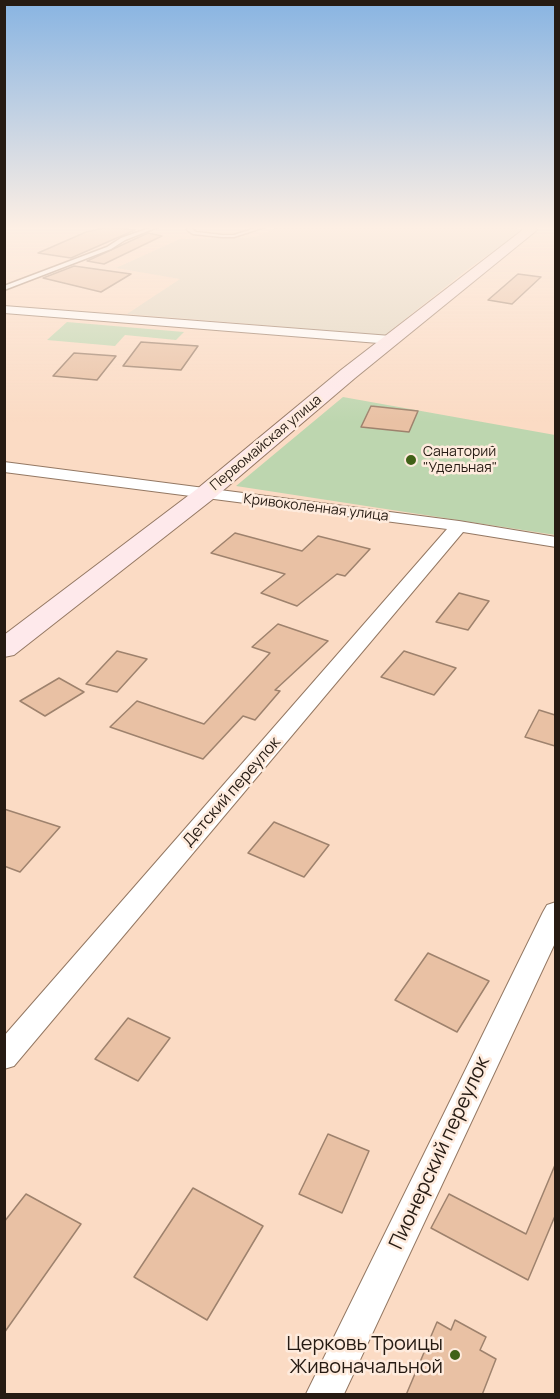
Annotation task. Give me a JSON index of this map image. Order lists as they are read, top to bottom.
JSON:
{
  "streets": {
    "main road": ["Первомайская улица"],
    "street": ["Кривоколенная улица", "Детский переулок", "Пионерский переулок"]
  },
  "crossings": [
    ["Первомайская улица", "Кривоколенная улица"],
    ["Кривоколенная улица", "Детский переулок"]
  ],
  "places": ["Санаторий \"Удельная\"", "Церковь Троицы Живоначальной"]
}
